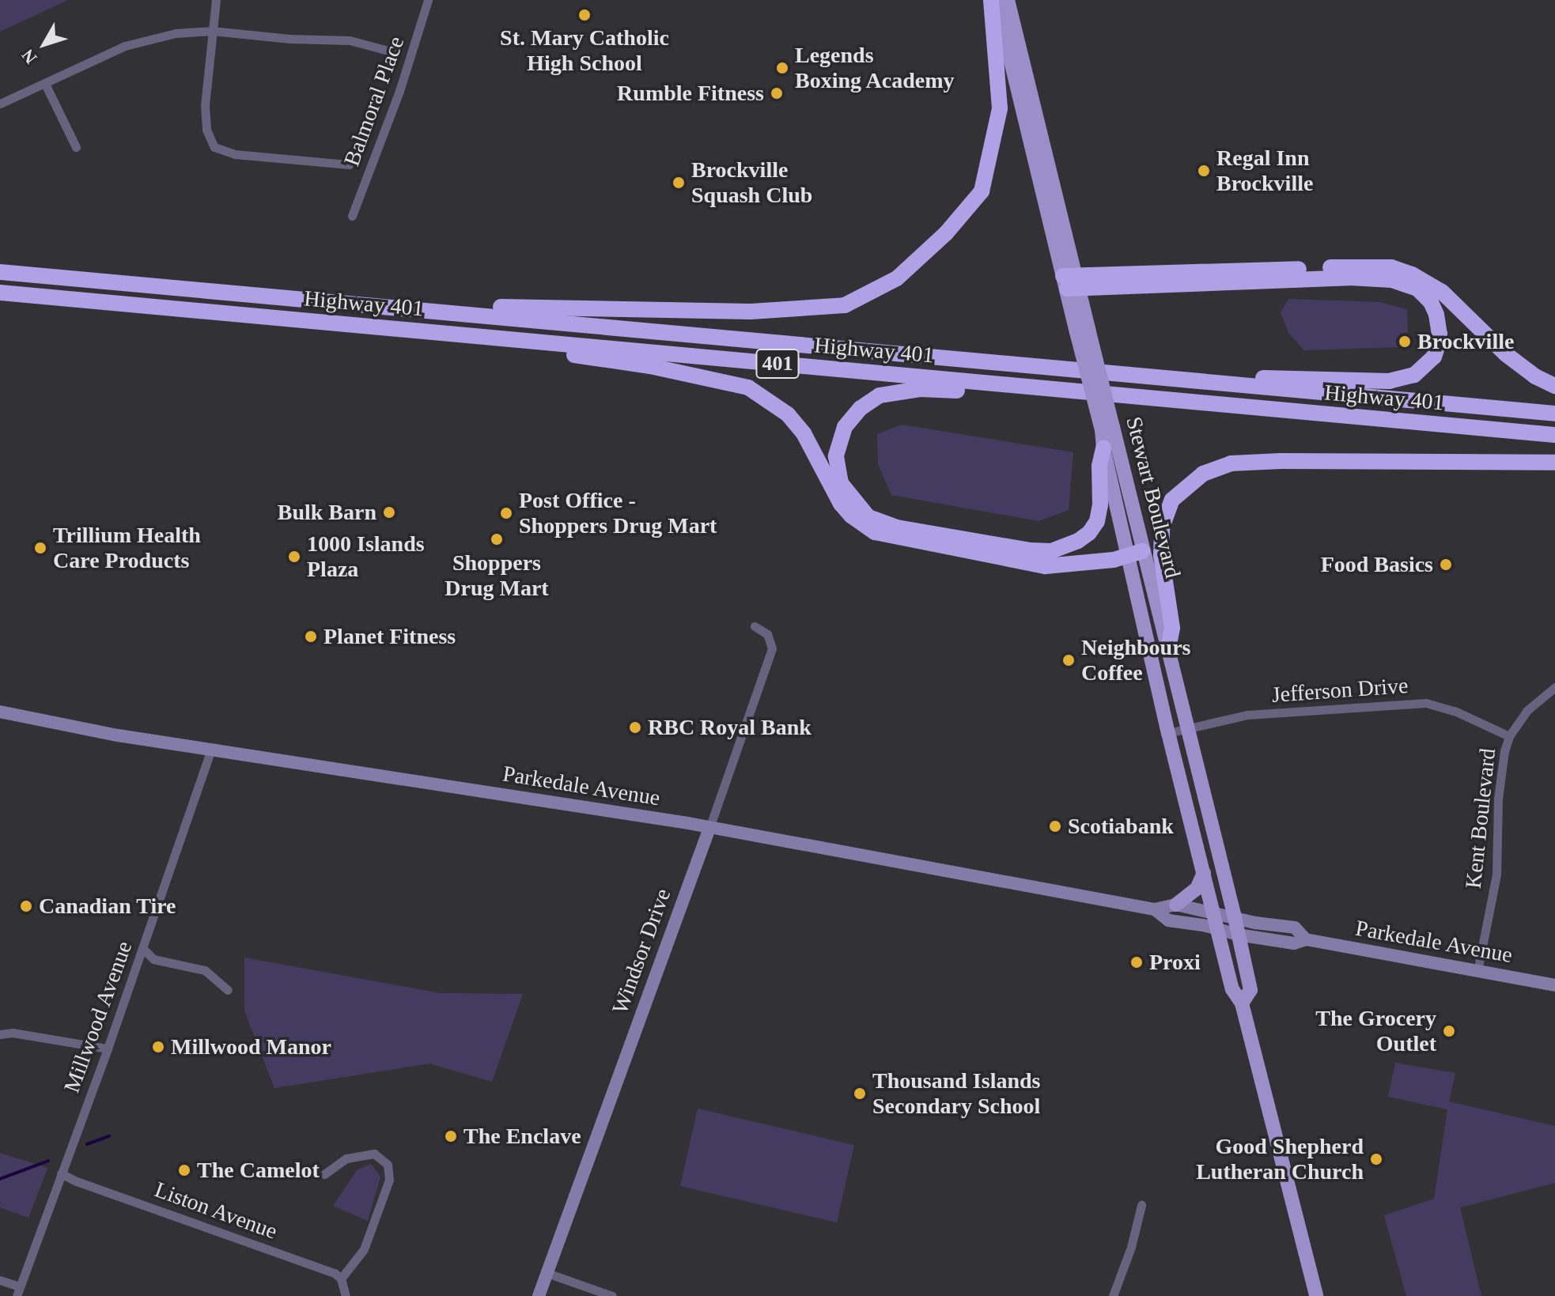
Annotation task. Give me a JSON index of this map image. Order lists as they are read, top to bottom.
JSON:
{
  "streets": {
    "highway": ["Highway 401", "401"],
    "main road": ["Stewart Boulevard", "Parkedale Avenue", "Windsor Drive"],
    "street": [
      "Balmoral Place",
      "Jefferson Drive",
      "Kent Boulevard",
      "Millwood Avenue",
      "Liston Avenue"
    ]
  },
  "crossings": [
    ["Stewart Boulevard", "Jefferson Drive"],
    ["Stewart Boulevard", "Parkedale Avenue"],
    ["Jefferson Drive", "Kent Boulevard"],
    ["Parkedale Avenue", "Kent Boulevard"],
    ["Parkedale Avenue", "Windsor Drive"],
    ["Parkedale Avenue", "Millwood Avenue"],
    ["Millwood Avenue", "Liston Avenue"]
  ],
  "places": [
    "St. Mary Catholic High School",
    "Legends Boxing Academy",
    "Rumble Fitness",
    "Regal Inn Brockville",
    "Brockville Squash Club",
    "Brockville",
    "Bulk Barn",
    "Post Office - Shoppers Drug Mart",
    "Shoppers Drug Mart",
    "Trillium Health Care Products",
    "1000 Islands Plaza",
    "Food Basics",
    "Planet Fitness",
    "Neighbours Coffee",
    "RBC Royal Bank",
    "Scotiabank",
    "Canadian Tire",
    "Proxi",
    "The Grocery Outlet",
    "Millwood Manor",
    "Thousand Islands Secondary School",
    "The Enclave",
    "Good Shepherd Lutheran Church",
    "The Camelot"
  ],
  "north": "bottom left"
}
